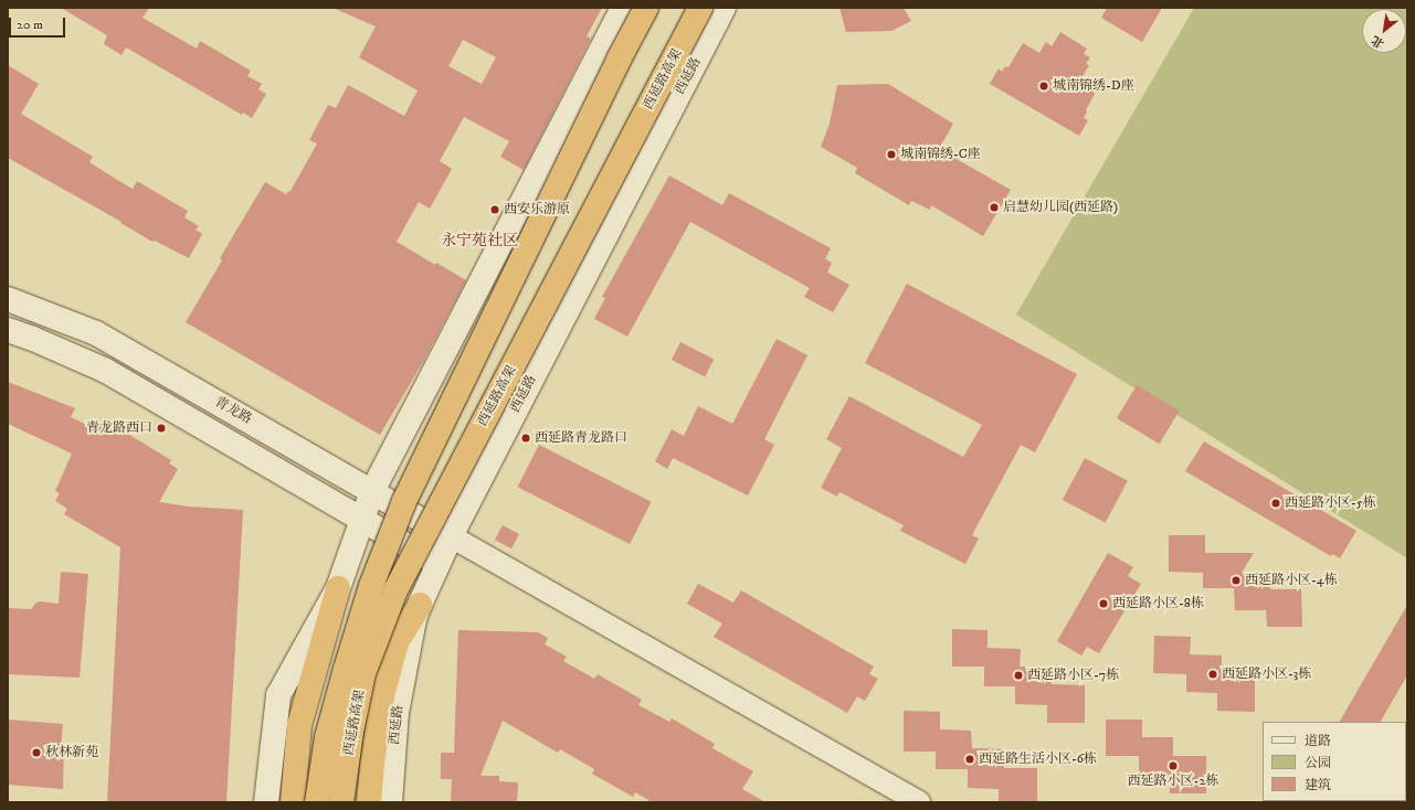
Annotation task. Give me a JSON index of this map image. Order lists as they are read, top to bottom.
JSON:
{
  "streets": {
    "highway": ["西延路高架"],
    "main road": ["西延路", "青龙路"]
  },
  "crossings": [
    ["西延路", "青龙路"]
  ],
  "districts": ["永宁苑社区"],
  "places": [
    "城南锦绣-D座",
    "城南锦绣-C座",
    "启慧幼儿园(西延路)",
    "西安乐游原",
    "青龙路西口",
    "西延路青龙路口",
    "西延路小区-5栋",
    "西延路小区-4栋",
    "西延路小区-8栋",
    "西延路小区-3栋",
    "西延路小区-7栋",
    "秋林新苑",
    "西延路生活小区-6栋",
    "西延路小区-2栋"
  ],
  "legend": ["道路", "公园", "建筑"],
  "scale_bar": "20 m",
  "north": "bottom left"
}
